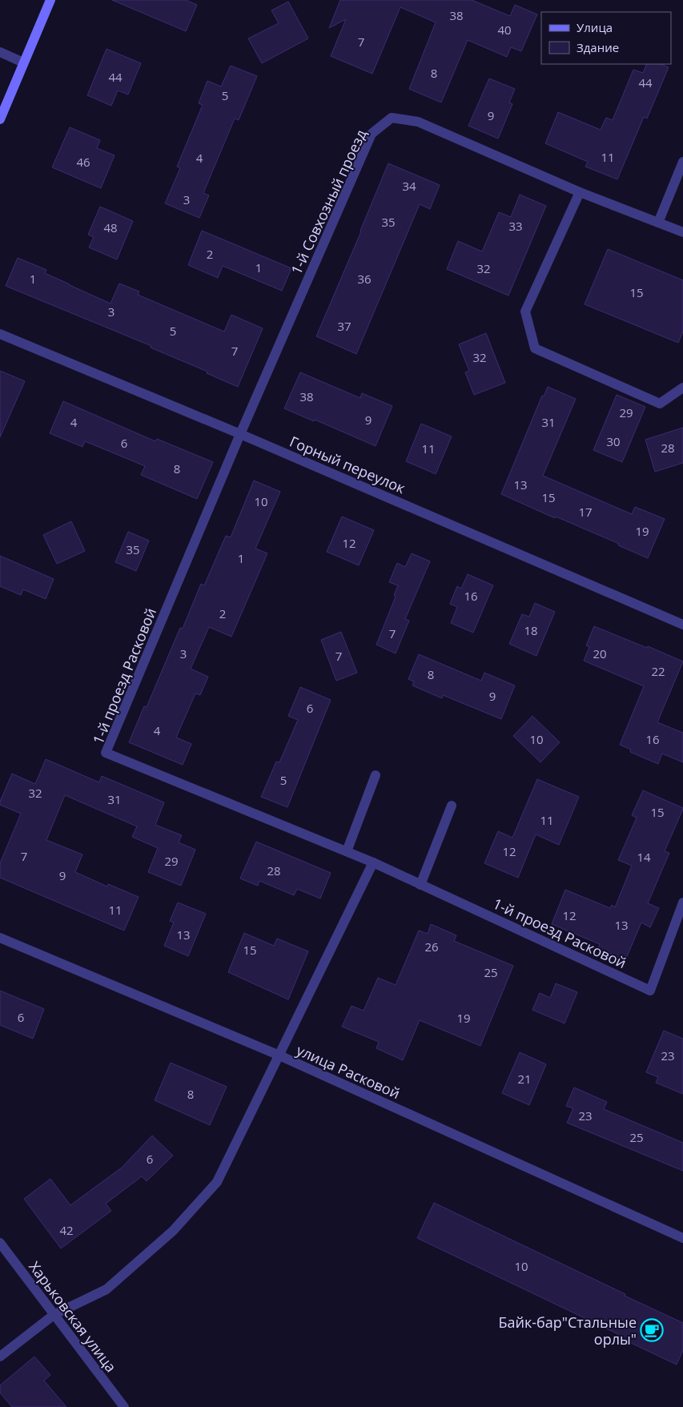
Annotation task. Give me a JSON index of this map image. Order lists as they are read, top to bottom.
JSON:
{
  "streets": {
    "street": [
      "1-й Совхозный проезд",
      "Горный переулок",
      "1-й проезд Расковой",
      "улица Расковой",
      "Харьковская улица"
    ]
  },
  "crossings": [
    ["1-й Совхозный проезд", "Горный переулок"],
    ["1-й Совхозный проезд", "1-й проезд Расковой"],
    ["Горный переулок", "1-й проезд Расковой"]
  ],
  "places": {
    "cafe": ["Байк-бар\"Стальные орлы\""]
  },
  "house_numbers": [
    "38",
    "40",
    "7",
    "8",
    "44",
    "44",
    "5",
    "9",
    "11",
    "4",
    "46",
    "34",
    "3",
    "35",
    "33",
    "48",
    "2",
    "1",
    "32",
    "1",
    "36",
    "15",
    "3",
    "37",
    "5",
    "7",
    "32",
    "38",
    "29",
    "9",
    "4",
    "31",
    "30",
    "6",
    "28",
    "11",
    "8",
    "13",
    "15",
    "10",
    "17",
    "19",
    "12",
    "35",
    "1",
    "16",
    "2",
    "18",
    "7",
    "3",
    "20",
    "7",
    "22",
    "8",
    "9",
    "6",
    "4",
    "10",
    "16",
    "5",
    "32",
    "31",
    "15",
    "11",
    "12",
    "7",
    "14",
    "29",
    "28",
    "9",
    "11",
    "12",
    "13",
    "13",
    "26",
    "15",
    "25",
    "6",
    "19",
    "23",
    "21",
    "8",
    "23",
    "25",
    "6",
    "42",
    "10"
  ],
  "legend": ["Улица", "Здание"]
}
